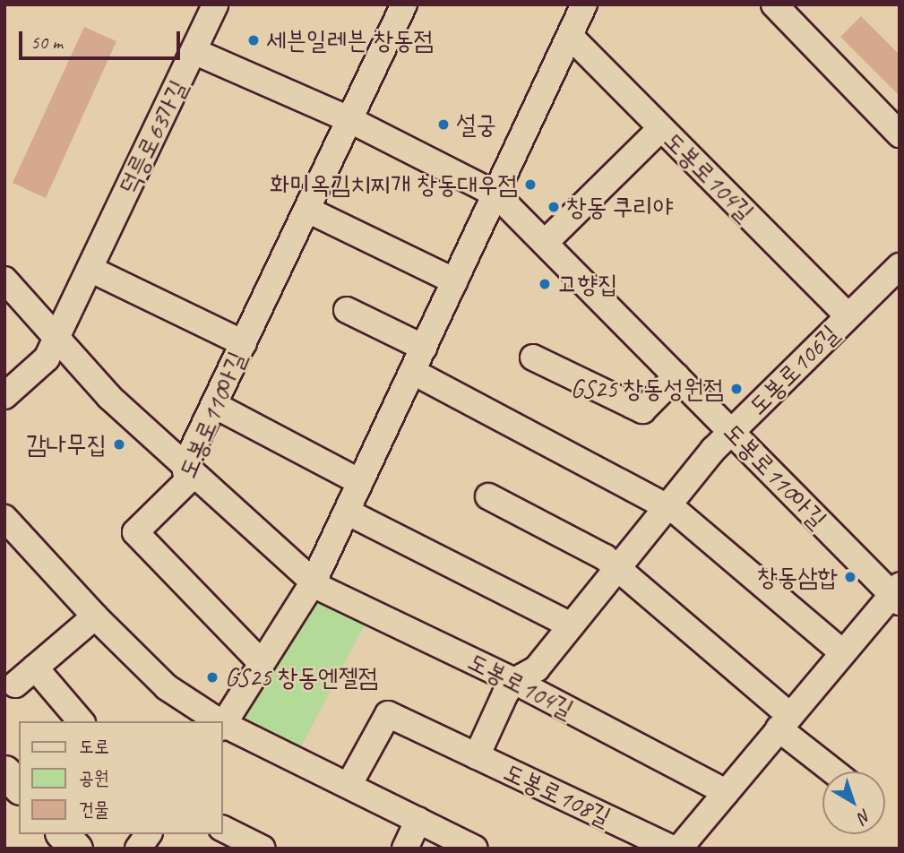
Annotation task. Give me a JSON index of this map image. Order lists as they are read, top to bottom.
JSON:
{
  "streets": {
    "street": [
      "덕릉로63가길",
      "도봉로104길",
      "도봉로106길",
      "도봉로110아길",
      "도봉로108길"
    ]
  },
  "crossings": [
    ["덕릉로63가길", "도봉로104길"],
    ["덕릉로63가길", "도봉로110아길"],
    ["도봉로104길", "도봉로106길"],
    ["도봉로104길", "도봉로110아길"],
    ["도봉로104길", "도봉로108길"],
    ["도봉로106길", "도봉로110아길"],
    ["도봉로106길", "도봉로108길"]
  ],
  "places": [
    "세븐일레븐 창동점",
    "설궁",
    "화미옥김치찌개 창동대우점",
    "창동 쿠리야",
    "고향집",
    "GS25 창동성원점",
    "감나무집",
    "창동삼합",
    "GS25 창동엔젤점"
  ],
  "legend": ["도로", "공원", "건물"],
  "scale_bar": "50 m",
  "north": "bottom right"
}
